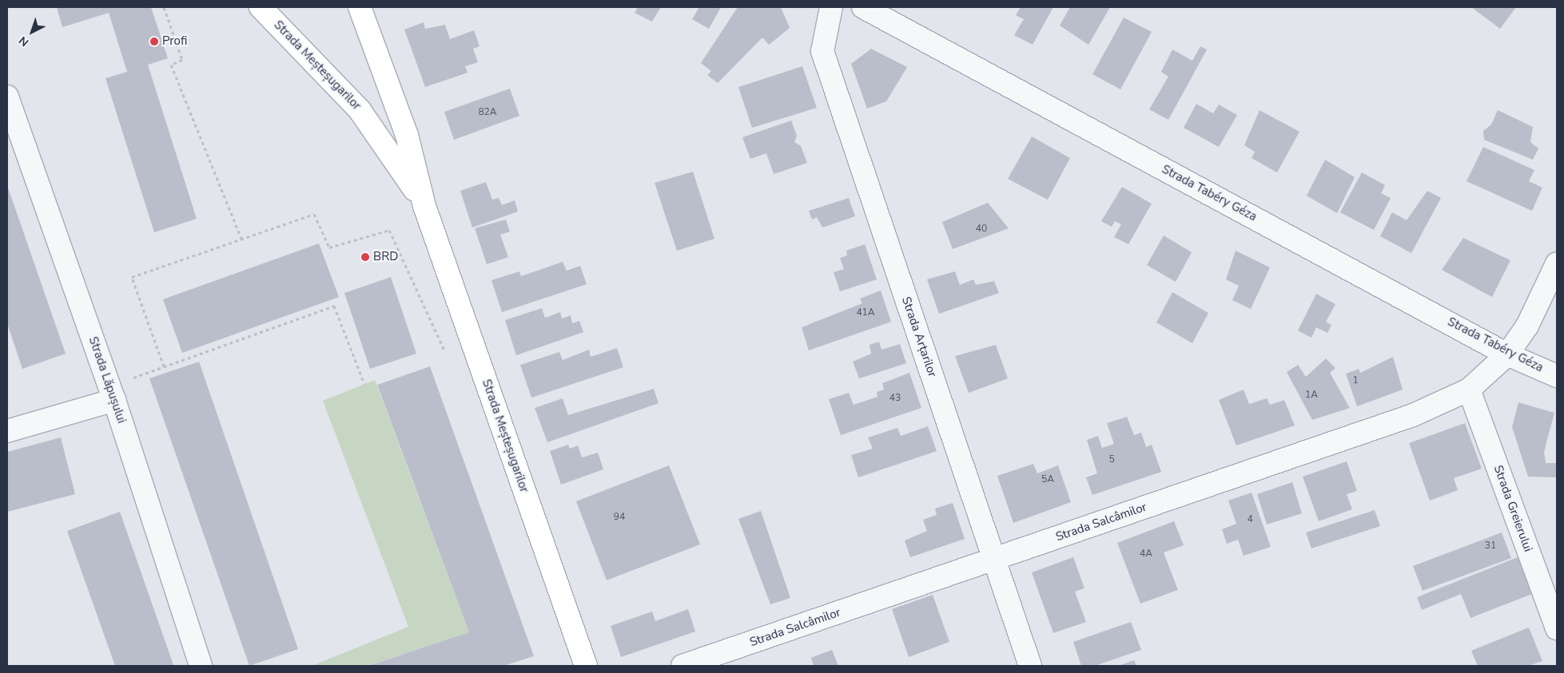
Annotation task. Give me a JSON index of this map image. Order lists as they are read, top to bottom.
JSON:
{
  "streets": {
    "main road": ["Strada Meșteșugarilor"],
    "street": [
      "Strada Tabéry Géza",
      "Strada Arțarilor",
      "Strada Lăpușului",
      "Strada Greierului",
      "Strada Salcâmilor"
    ]
  },
  "crossings": [
    ["Strada Tabéry Géza", "Strada Salcâmilor"],
    ["Strada Arțarilor", "Strada Salcâmilor"],
    ["Strada Greierului", "Strada Salcâmilor"]
  ],
  "places": ["Profi", "BRD"],
  "house_numbers": [
    "82A",
    "40",
    "41A",
    "1",
    "1A",
    "43",
    "5",
    "5A",
    "94",
    "4",
    "31",
    "4A"
  ],
  "north": "bottom left"
}
